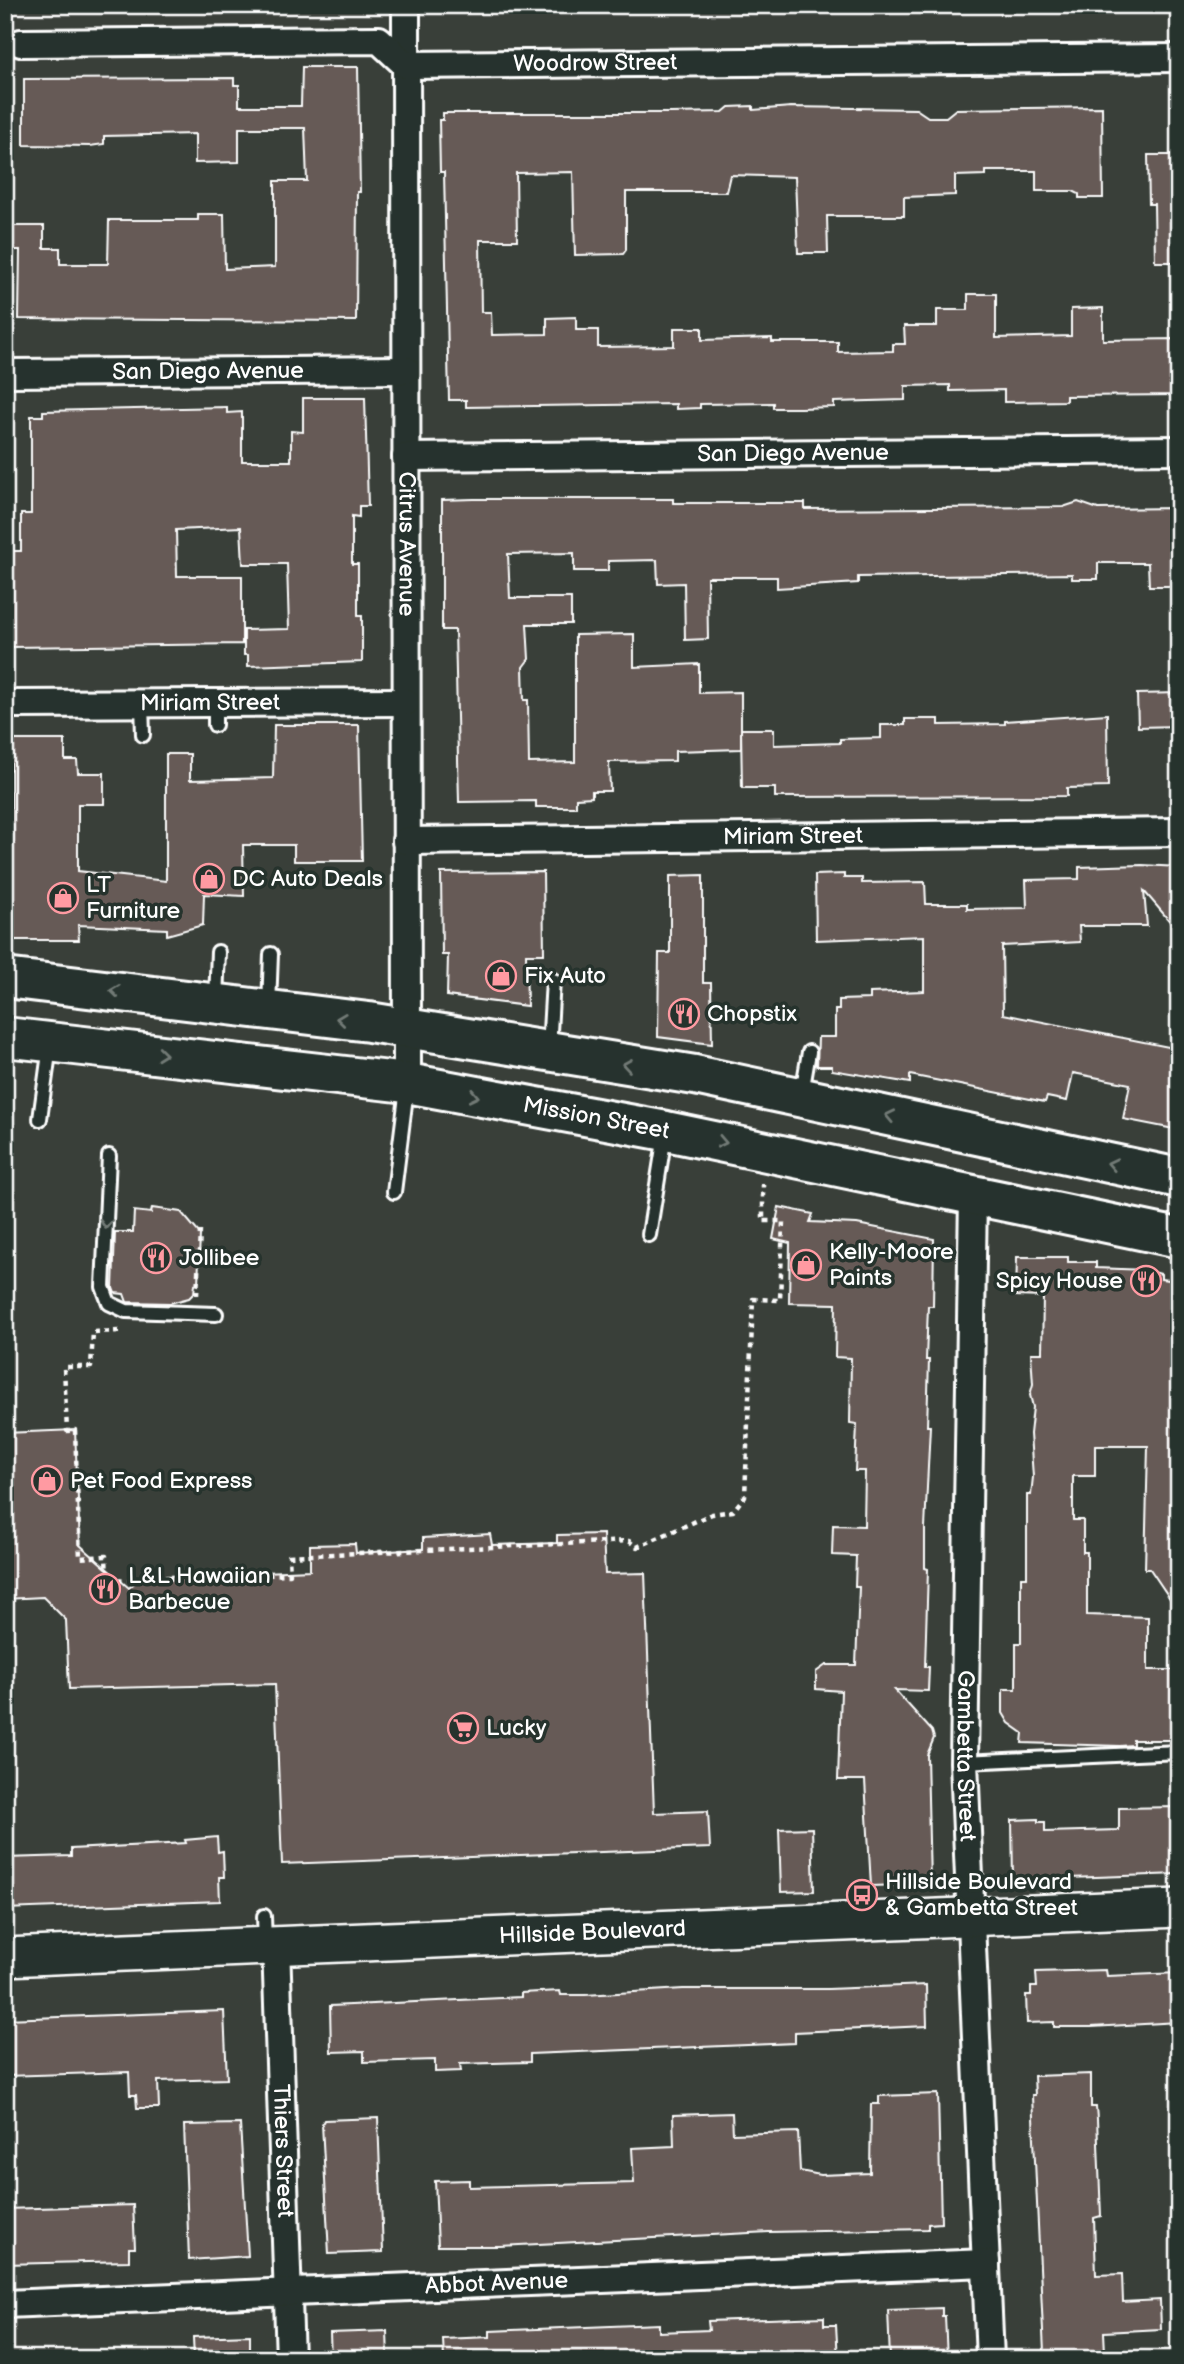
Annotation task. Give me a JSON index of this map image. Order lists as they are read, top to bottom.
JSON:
{
  "streets": {
    "main road": ["Mission Street", "Hillside Boulevard"],
    "street": [
      "Woodrow Street",
      "San Diego Avenue",
      "Citrus Avenue",
      "Miriam Street",
      "Gambetta Street",
      "Thiers Street",
      "Abbot Avenue"
    ]
  },
  "crossings": [
    ["Woodrow Street", "Citrus Avenue"],
    ["San Diego Avenue", "Citrus Avenue"],
    ["Citrus Avenue", "Miriam Street"],
    ["Citrus Avenue", "Mission Street"],
    ["Mission Street", "Gambetta Street"],
    ["Gambetta Street", "Hillside Boulevard"],
    ["Gambetta Street", "Abbot Avenue"],
    ["Hillside Boulevard", "Thiers Street"],
    ["Thiers Street", "Abbot Avenue"]
  ],
  "places": {
    "shop": [
      "DC Auto Deals",
      "LT Furniture",
      "Fix Auto",
      "Kelly-Moore Paints",
      "Pet Food Express"
    ],
    "restaurant": [
      "Chopstix",
      "Jollibee",
      "Spicy House",
      "L&L Hawaiian Barbecue"
    ],
    "supermarket": ["Lucky"],
    "bus stop": ["Hillside Boulevard & Gambetta Street"]
  }
}
